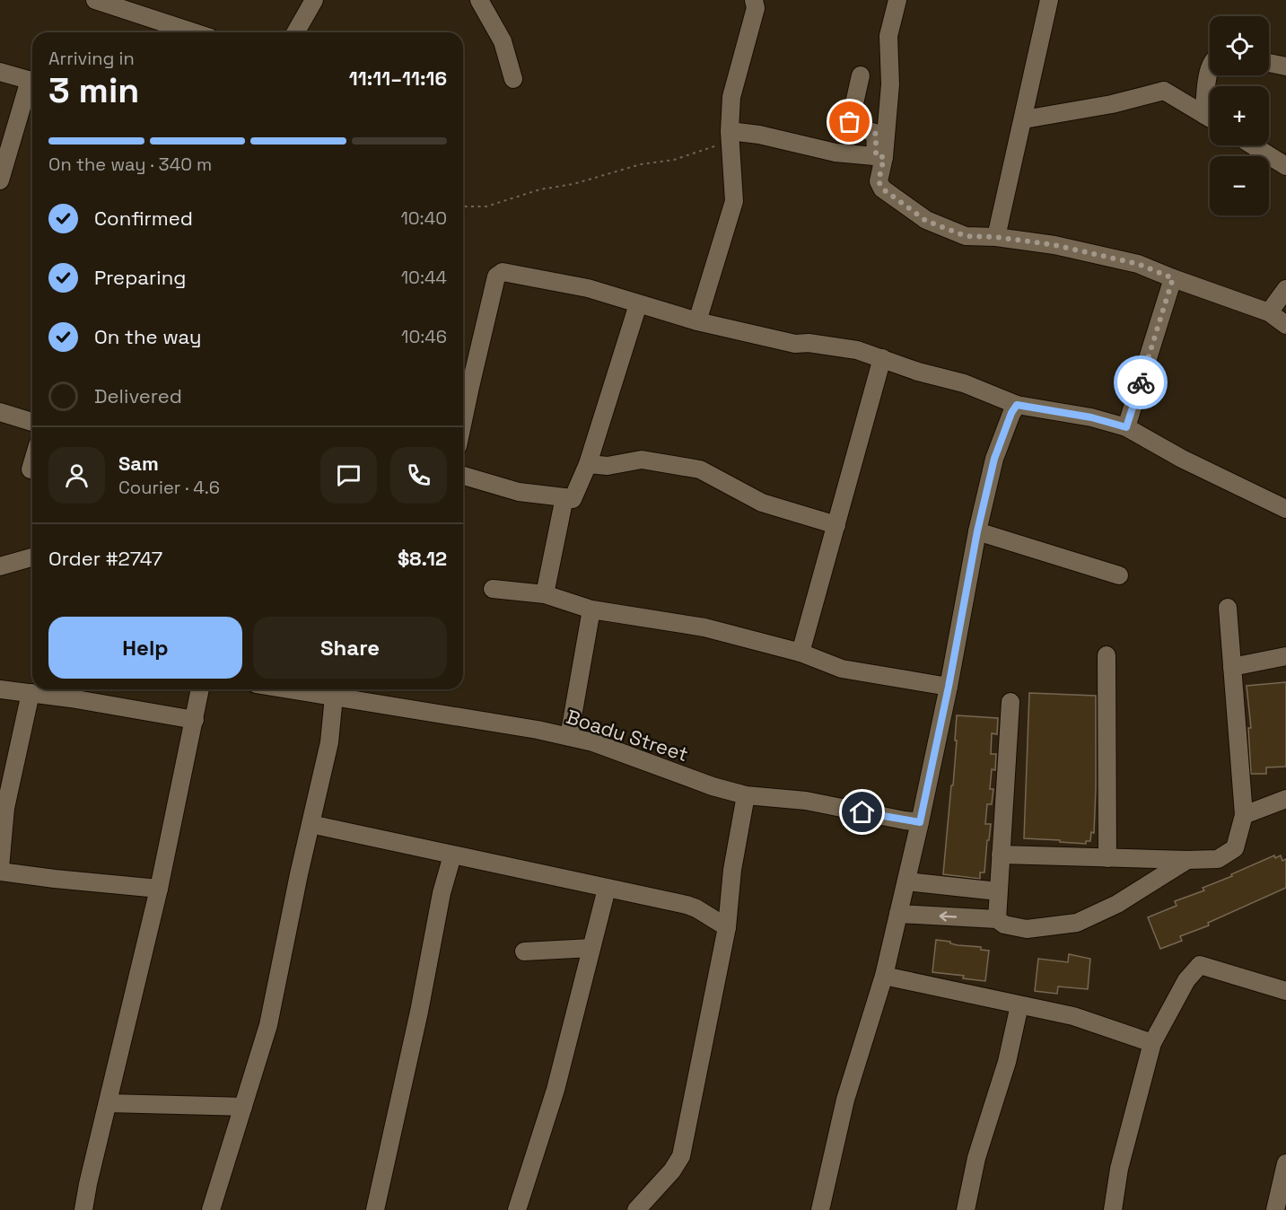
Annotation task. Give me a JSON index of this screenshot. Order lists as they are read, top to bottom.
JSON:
{
  "streets": {
    "street": ["Boadu Street"]
  },
  "page": {
    "map_buttons": ["+", "−"],
    "heading": ["3 min", "Arriving in", "11:11–11:16"],
    "panel": [
      "Sam",
      "Courier · 4.6",
      "Order #2747",
      "$8.12"
    ],
    "bar": "On the way · 340 m",
    "list": [
      ["Confirmed", "10:40"],
      ["Preparing", "10:44"],
      ["On the way", "10:46"],
      "Delivered"
    ],
    "buttons": ["Help", "Share"]
  }
}
